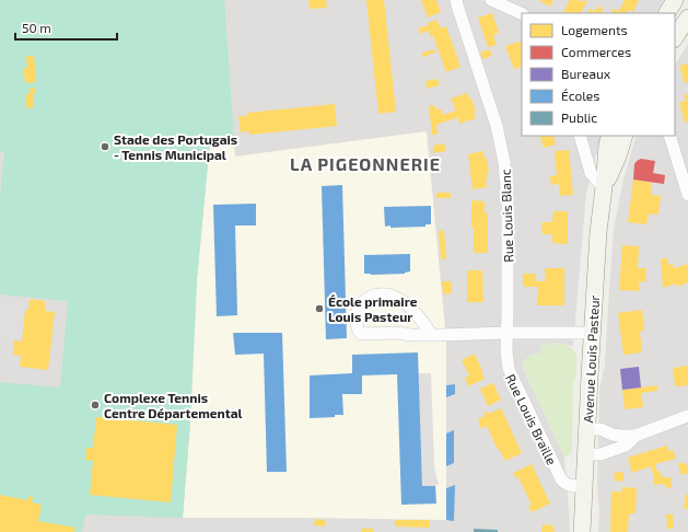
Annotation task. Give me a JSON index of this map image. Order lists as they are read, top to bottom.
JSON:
{
  "streets": {
    "main road": ["Avenue Louis Pasteur"],
    "street": ["Rue Louis Blanc", "Rue Louis Braille"]
  },
  "crossings": [
    ["Rue Louis Blanc", "Rue Louis Braille"],
    ["Avenue Louis Pasteur", "Rue Louis Braille"]
  ],
  "districts": ["LA PIGEONNERIE"],
  "places": ["Stade des Portugais - Tennis Municipal", "École primaire Louis Pasteur", "Complexe Tennis Centre Départemental"],
  "legend": [
    "Logements",
    "Commerces",
    "Bureaux",
    "Écoles",
    "Public"
  ],
  "scale_bar": "50 m"
}
